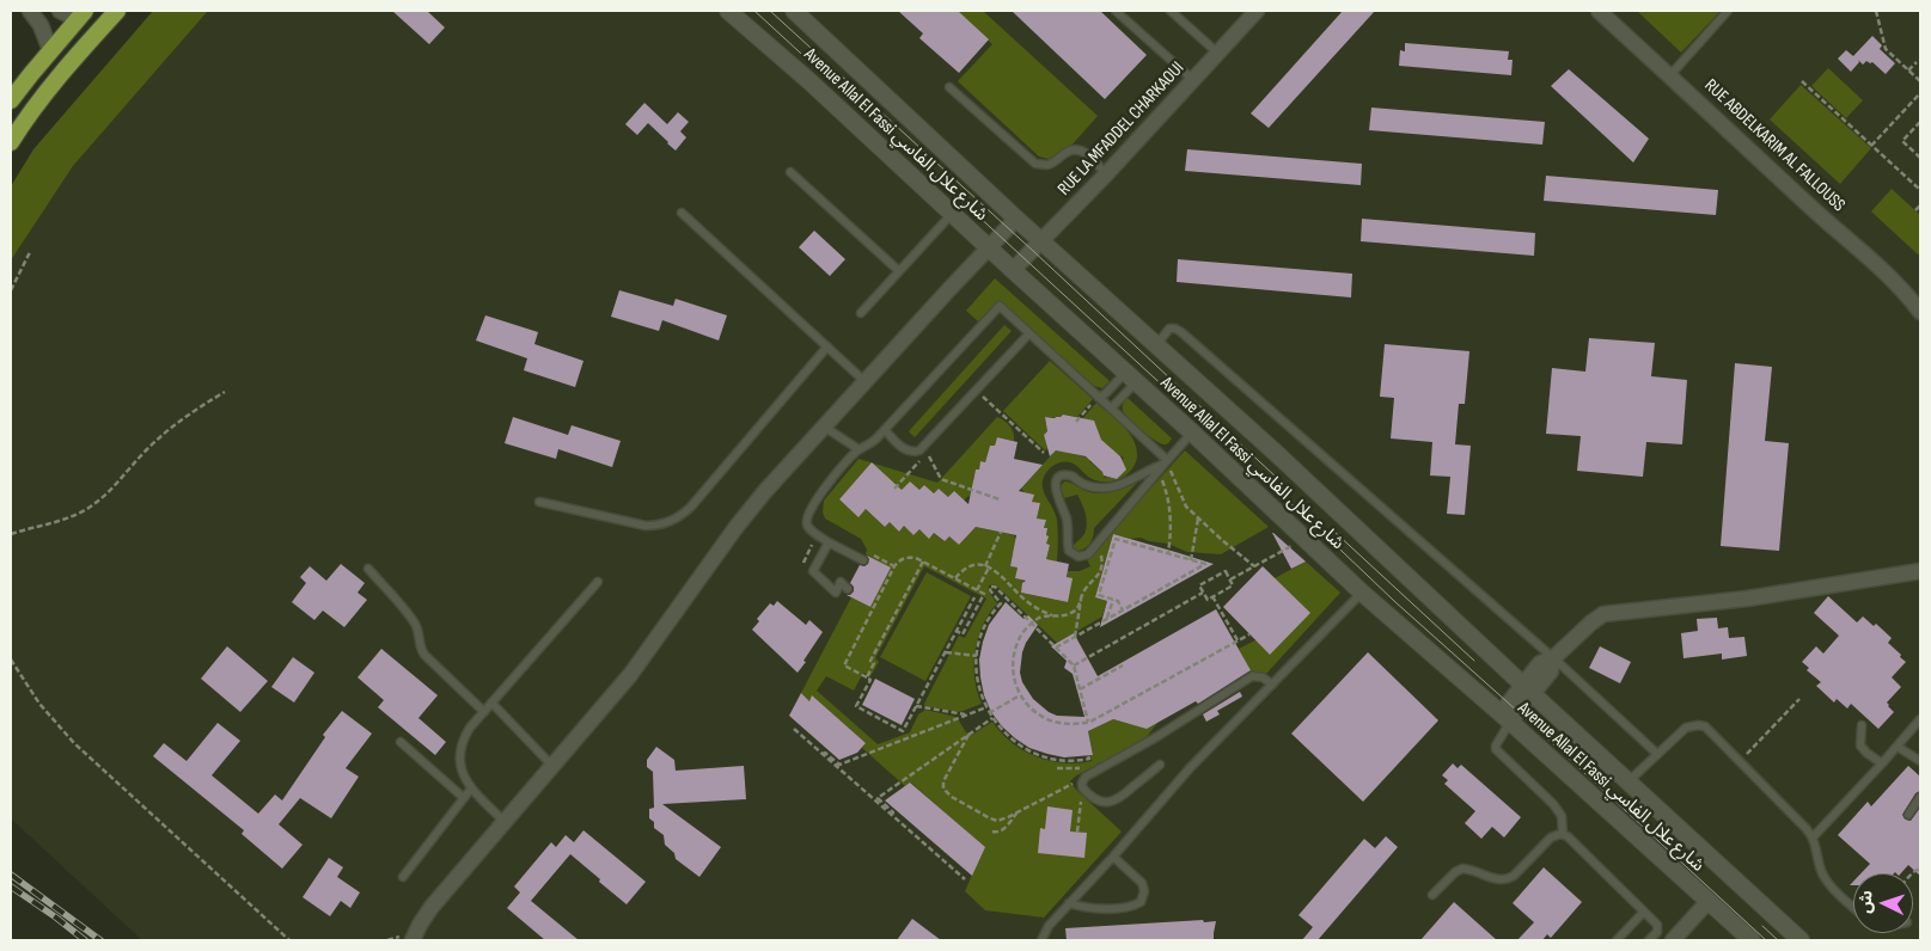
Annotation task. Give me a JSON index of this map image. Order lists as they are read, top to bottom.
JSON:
{
  "streets": {
    "street": ["RUE LA MFADDEL CHARKAOUI", "Avenue Allal El Fassi شارع علال الفاسي", "RUE ABDELKARIM AL FALLOUSS"]
  },
  "crossings": [
    ["RUE LA MFADDEL CHARKAOUI", "Avenue Allal El Fassi شارع علال الفاسي"]
  ],
  "north": "left"
}
